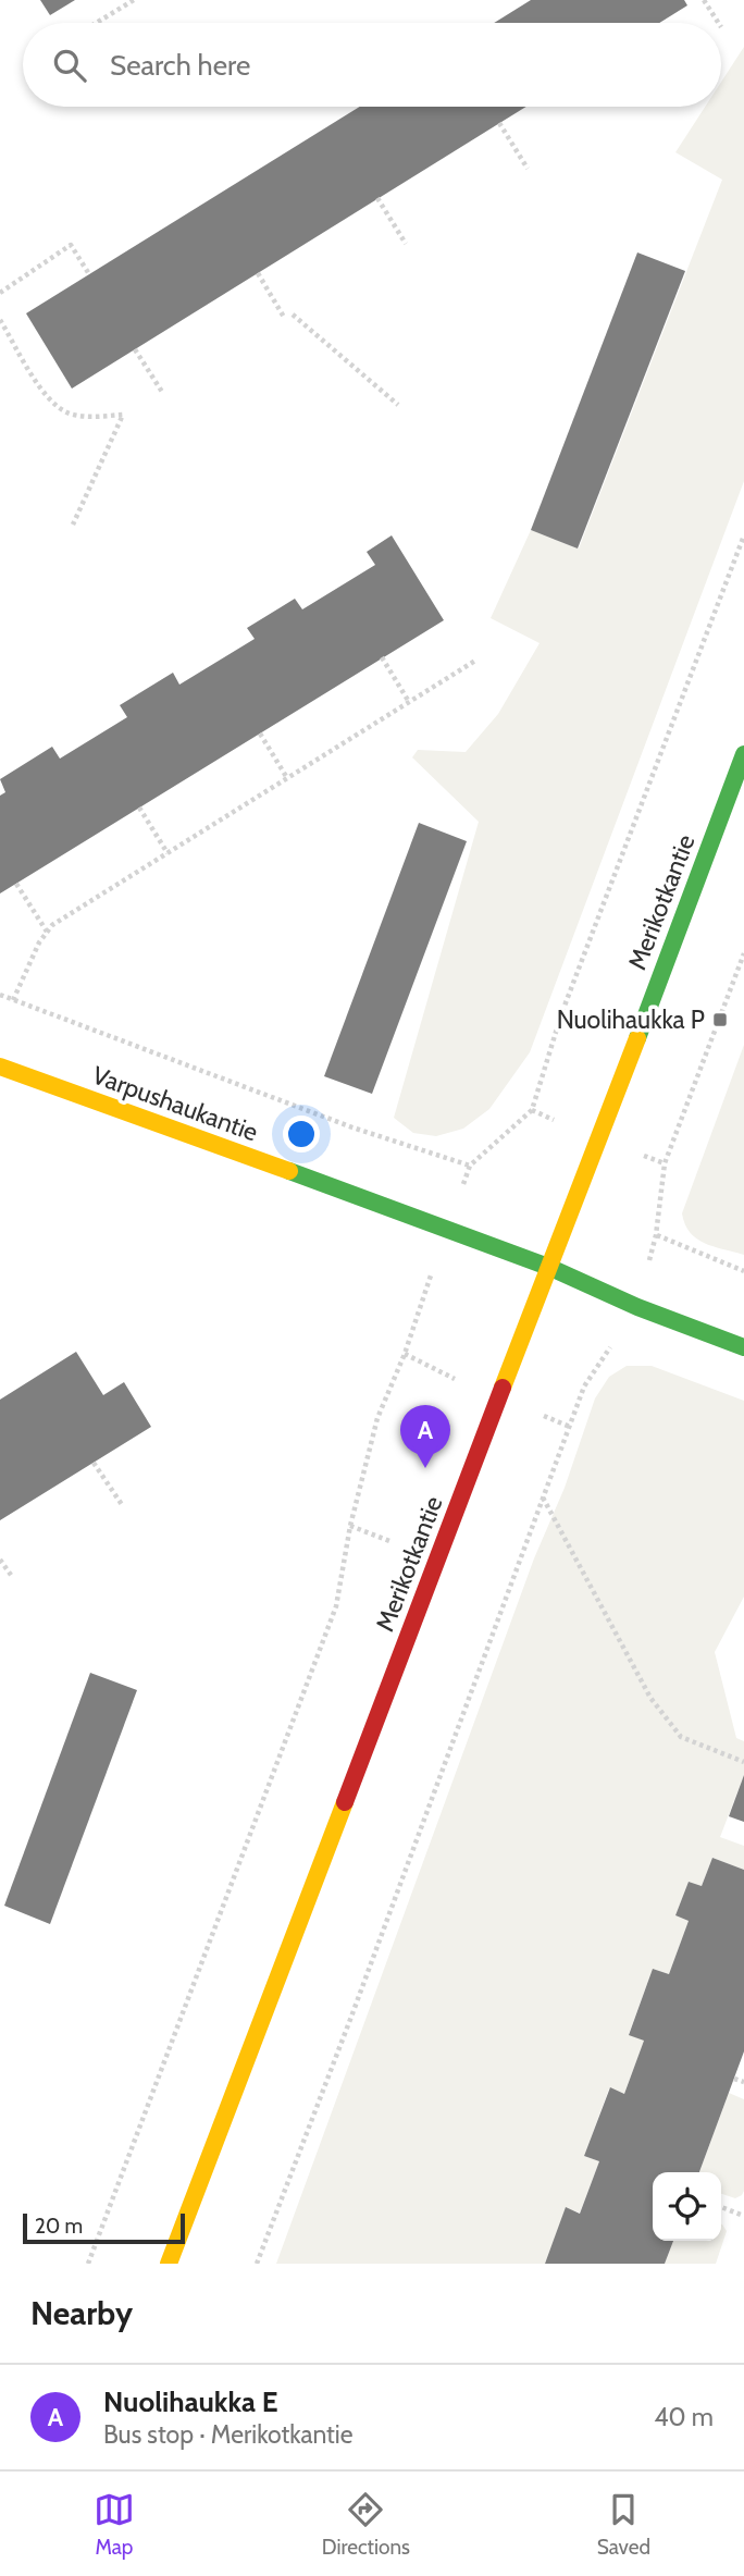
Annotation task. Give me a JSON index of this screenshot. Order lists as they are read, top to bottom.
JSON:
{
  "streets": {
    "street": ["Merikotkantie", "Varpushaukantie"]
  },
  "crossings": [
    ["Merikotkantie", "Varpushaukantie"]
  ],
  "places": {
    "transit": ["Nuolihaukka P"]
  },
  "scale_bar": "20 m",
  "page": {
    "search": "Search here",
    "pins": "A",
    "scale": "20 m",
    "heading": "Nearby",
    "list": [
      {
        "mark": "A",
        "name": "Nuolihaukka E",
        "note": "Bus stop · Merikotkantie",
        "value": "40 m"
      }
    ],
    "nav": ["Map", "Directions", "Saved"]
  }
}
